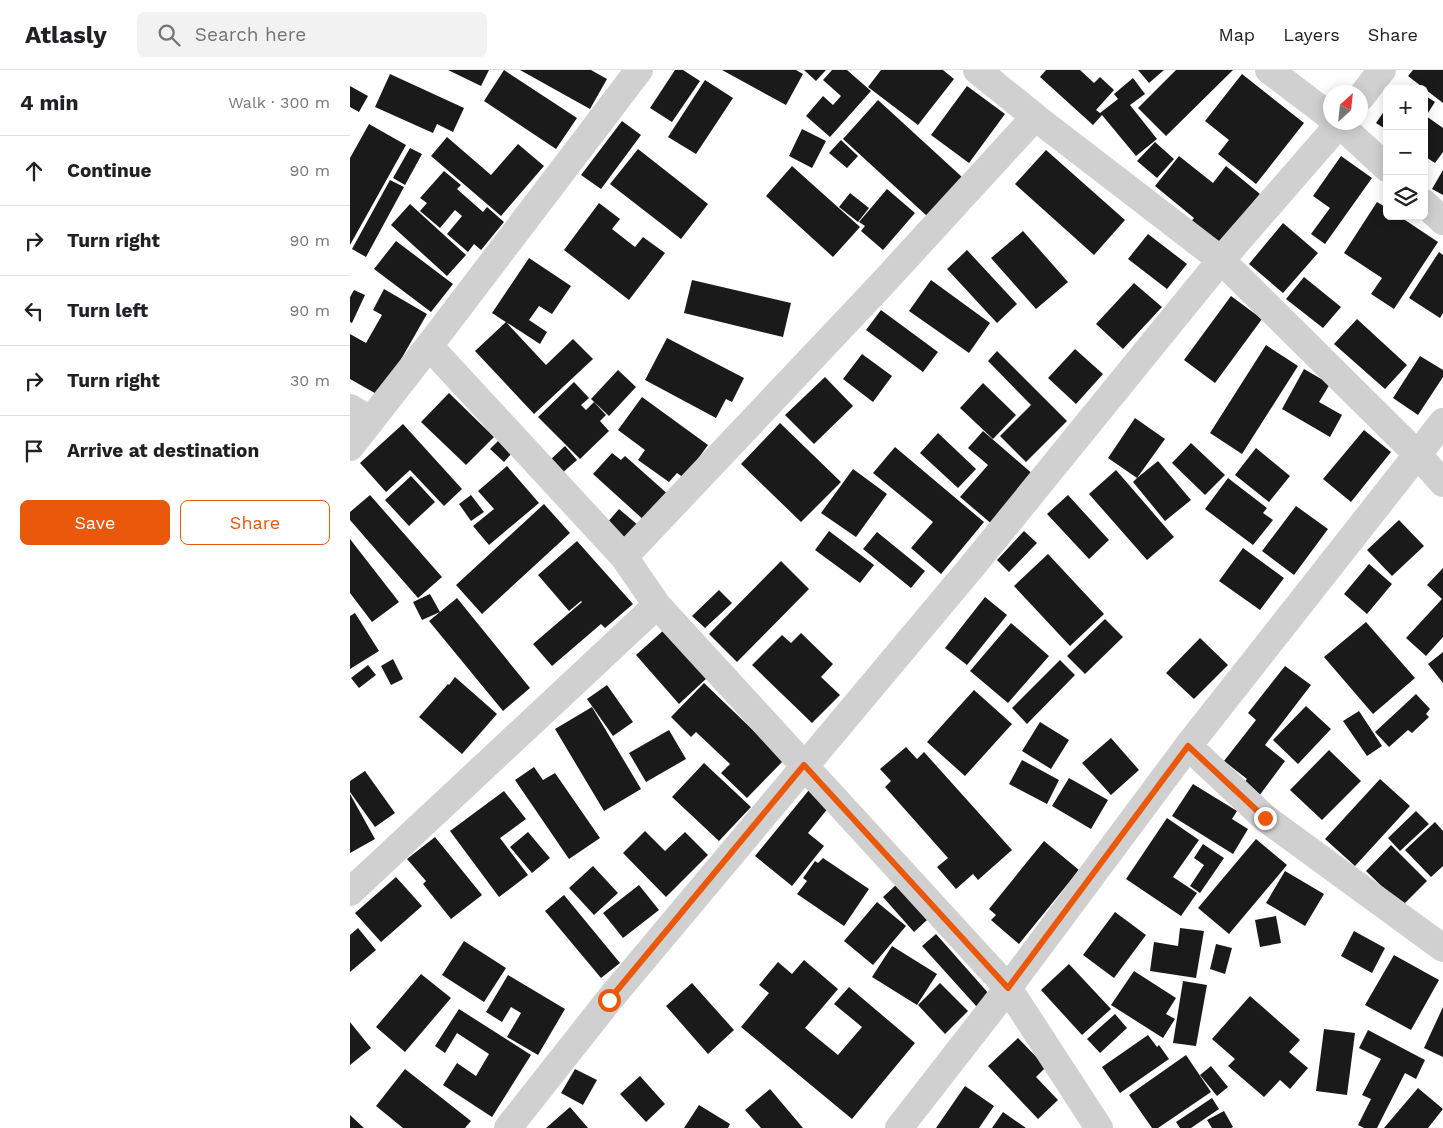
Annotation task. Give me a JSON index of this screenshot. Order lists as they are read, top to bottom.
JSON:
{
  "north": "top right",
  "page": {
    "header": "Atlasly",
    "search": "Search here",
    "nav": ["Map", "Layers", "Share"],
    "heading": ["4 min", "Walk · 300 m"],
    "map_buttons": ["+", "−"],
    "list": [
      ["Continue", "90 m"],
      ["Turn right", "90 m"],
      ["Turn left", "90 m"],
      ["Turn right", "30 m"],
      "Arrive at destination"
    ],
    "buttons": ["Save", "Share"]
  }
}
